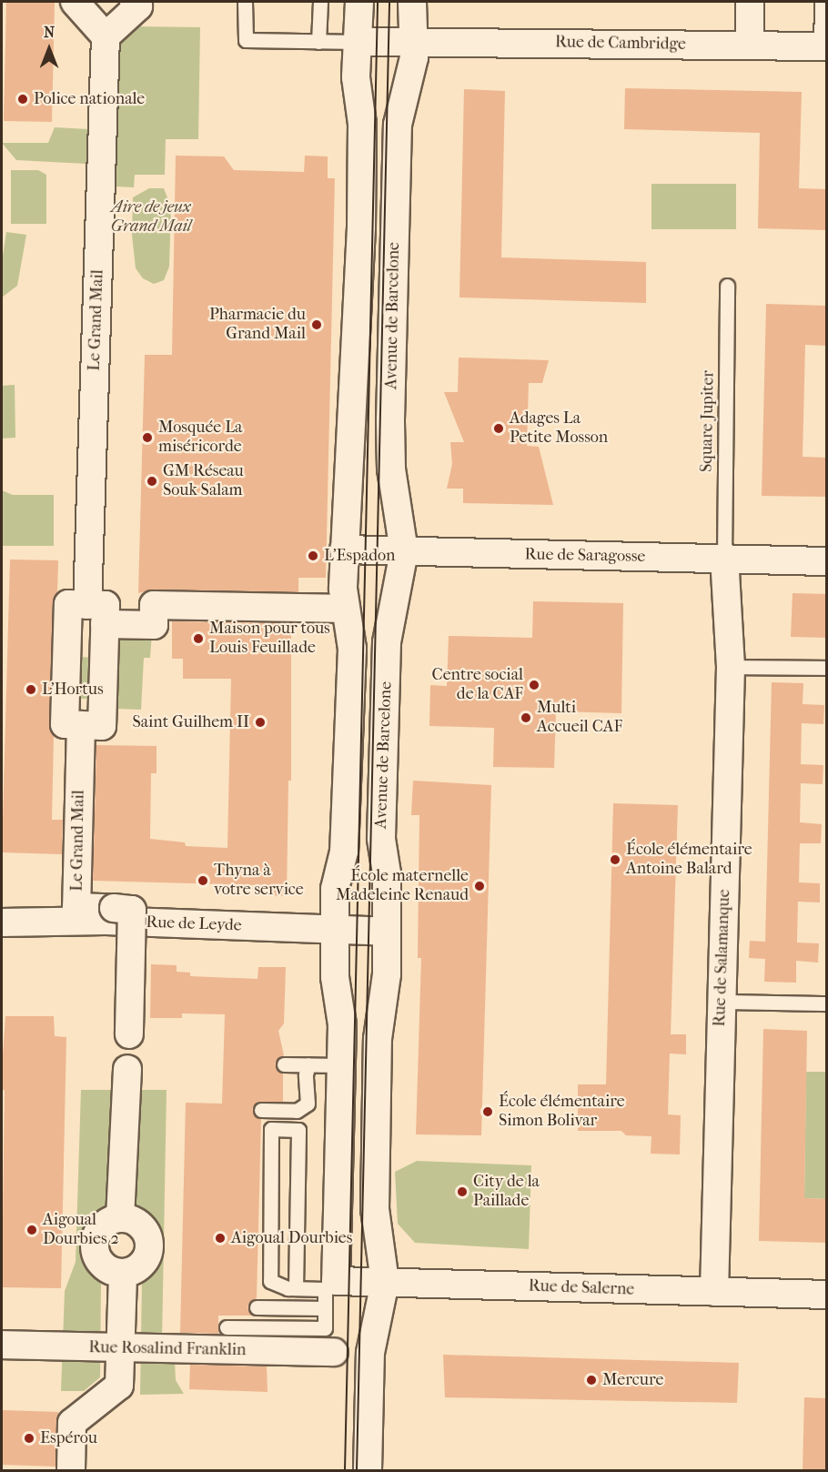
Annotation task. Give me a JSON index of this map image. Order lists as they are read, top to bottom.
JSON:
{
  "streets": {
    "street": [
      "Rue de Cambridge",
      "Avenue de Barcelone",
      "Le Grand Mail",
      "Rue de Saragosse",
      "Rue de Leyde",
      "Rue de Salamanque",
      "Rue de Salerne",
      "Rue Rosalind Franklin"
    ],
    "lane": ["Square Jupiter"]
  },
  "crossings": [
    ["Rue de Cambridge", "Avenue de Barcelone"],
    ["Avenue de Barcelone", "Rue de Saragosse"],
    ["Avenue de Barcelone", "Rue de Leyde"],
    ["Avenue de Barcelone", "Rue de Salerne"],
    ["Square Jupiter", "Rue de Saragosse"],
    ["Square Jupiter", "Rue de Salamanque"],
    ["Rue de Saragosse", "Rue de Salamanque"],
    ["Rue de Salamanque", "Rue de Salerne"]
  ],
  "parks": ["Aire de jeux Grand Mail"],
  "places": [
    "Police nationale",
    "Pharmacie du Grand Mail",
    "Adages La Petite Mosson",
    "Mosquée La miséricorde",
    "GM Réseau Souk Salam",
    "L'Espadon",
    "Maison pour tous Louis Feuillade",
    "Centre social de la CAF",
    "L'Hortus",
    "Multi Accueil CAF",
    "Saint Guilhem II",
    "École élémentaire Antoine Balard",
    "Thyna à votre service",
    "École maternelle Madeleine Renaud",
    "École élémentaire Simon Bolivar",
    "City de la Paillade",
    "Aigoual Dourbies 2",
    "Aigoual Dourbies",
    "Mercure",
    "Espérou"
  ],
  "north": "top"
}
